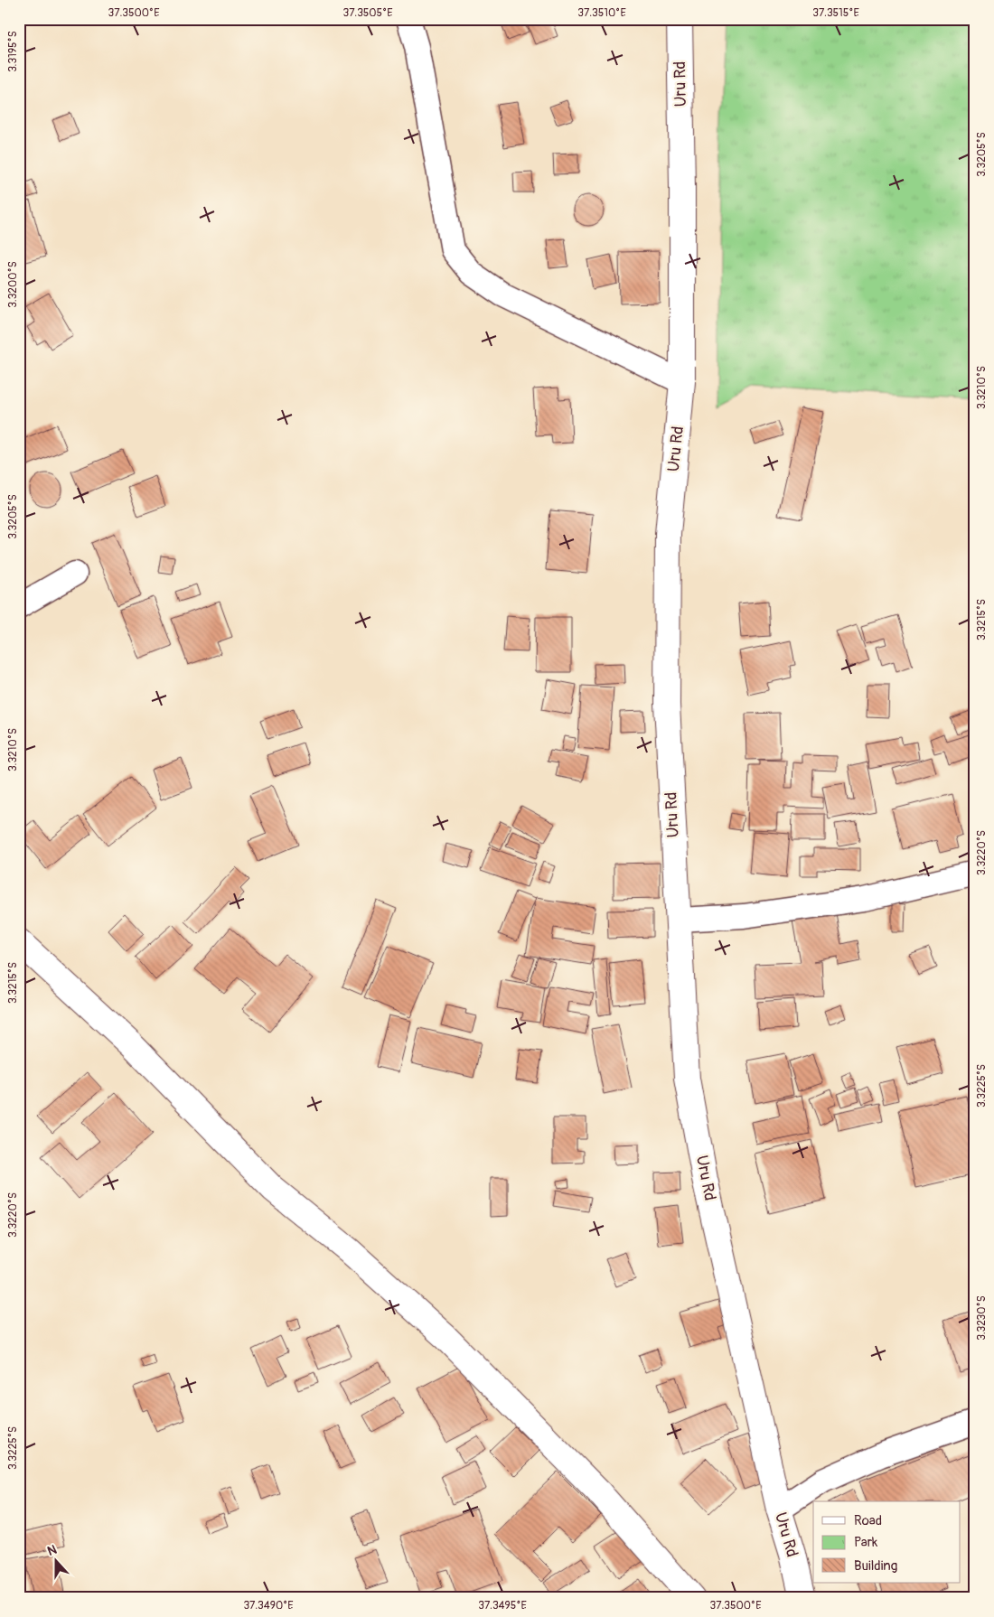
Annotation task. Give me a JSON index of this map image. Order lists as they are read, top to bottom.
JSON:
{
  "streets": {
    "street": ["Uru Rd"]
  },
  "legend": ["Road", "Park", "Building"],
  "north": "top",
  "coordinates": [
    "37.3500°E",
    "37.3505°E",
    "37.3510°E",
    "37.3515°E",
    "3.3195°S",
    "3.3205°S",
    "3.3200°S",
    "3.3210°S",
    "3.3215°S",
    "3.3220°S",
    "3.3225°S",
    "3.3230°S",
    "37.3490°E",
    "37.3495°E"
  ]
}
